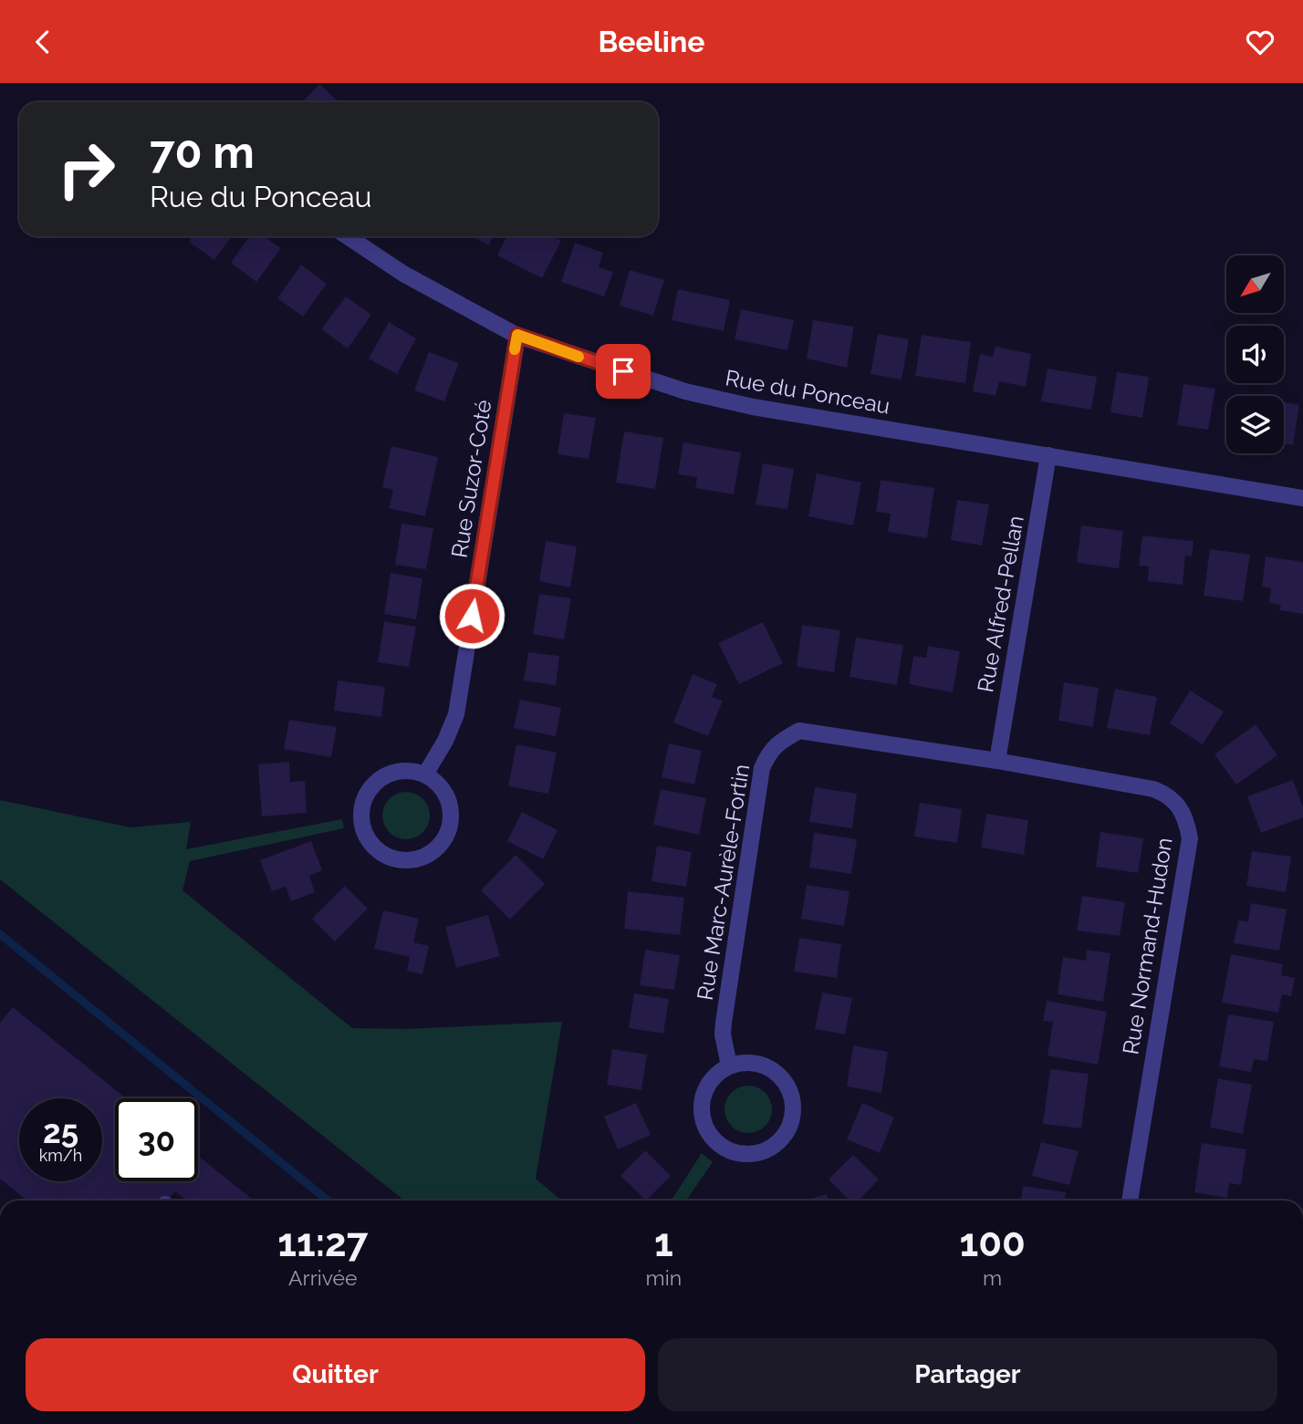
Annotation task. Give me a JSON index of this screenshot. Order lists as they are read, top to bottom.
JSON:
{
  "streets": {
    "street": [
      "Rue du Ponceau",
      "Rue Suzor-Coté",
      "Rue Alfred-Pellan",
      "Rue Marc-Aurèle-Fortin",
      "Rue Normand-Hudon"
    ]
  },
  "crossings": [
    ["Rue du Ponceau", "Rue Suzor-Coté"],
    ["Rue du Ponceau", "Rue Alfred-Pellan"],
    ["Rue Alfred-Pellan", "Rue Marc-Aurèle-Fortin"],
    ["Rue Alfred-Pellan", "Rue Normand-Hudon"],
    ["Rue Marc-Aurèle-Fortin", "Rue Normand-Hudon"]
  ],
  "north": "bottom left",
  "page": {
    "header": "Beeline",
    "turn": ["70 m", "Rue du Ponceau"],
    "speed": "25 km/h",
    "limit": "30",
    "eta": [
      "11:27",
      "Arrivée",
      "1",
      "min",
      "100",
      "m"
    ],
    "buttons": ["Quitter", "Partager"]
  }
}
